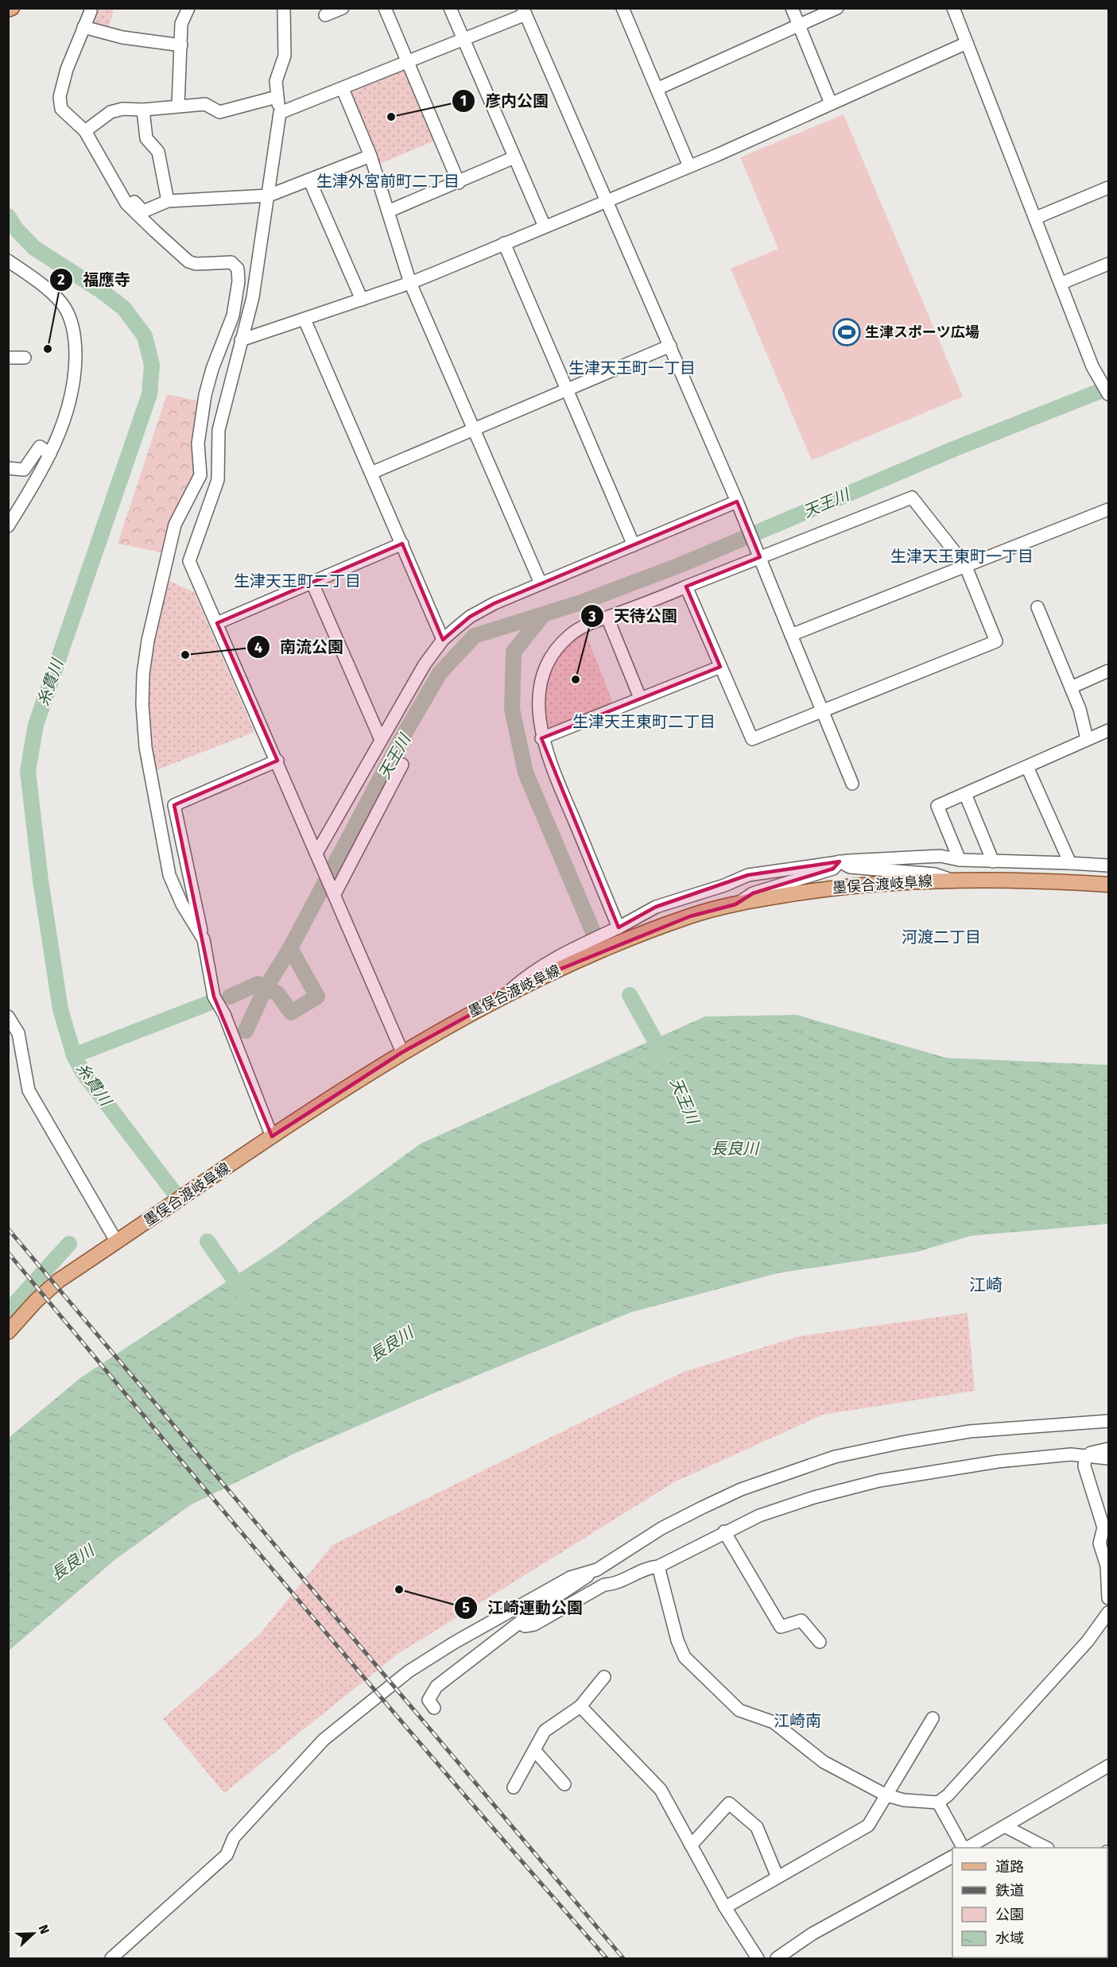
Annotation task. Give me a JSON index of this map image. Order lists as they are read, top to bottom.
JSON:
{
  "streets": {
    "main road": ["墨俣合渡岐阜線"]
  },
  "districts": [
    "生津外宮前町二丁目",
    "生津天王町一丁目",
    "生津天王東町一丁目",
    "生津天王町二丁目",
    "生津天王東町二丁目",
    "河渡二丁目",
    "江崎",
    "江崎南"
  ],
  "water": ["天王川", "糸貫川", "長良川"],
  "places": {
    "other": [
      "彦内公園",
      "福應寺",
      "南流公園",
      "天待公園",
      "江崎運動公園"
    ],
    "sports": ["生津スポーツ広場"]
  },
  "legend": [
    "道路",
    "鉄道",
    "公園",
    "水域"
  ],
  "north": "right"
}
